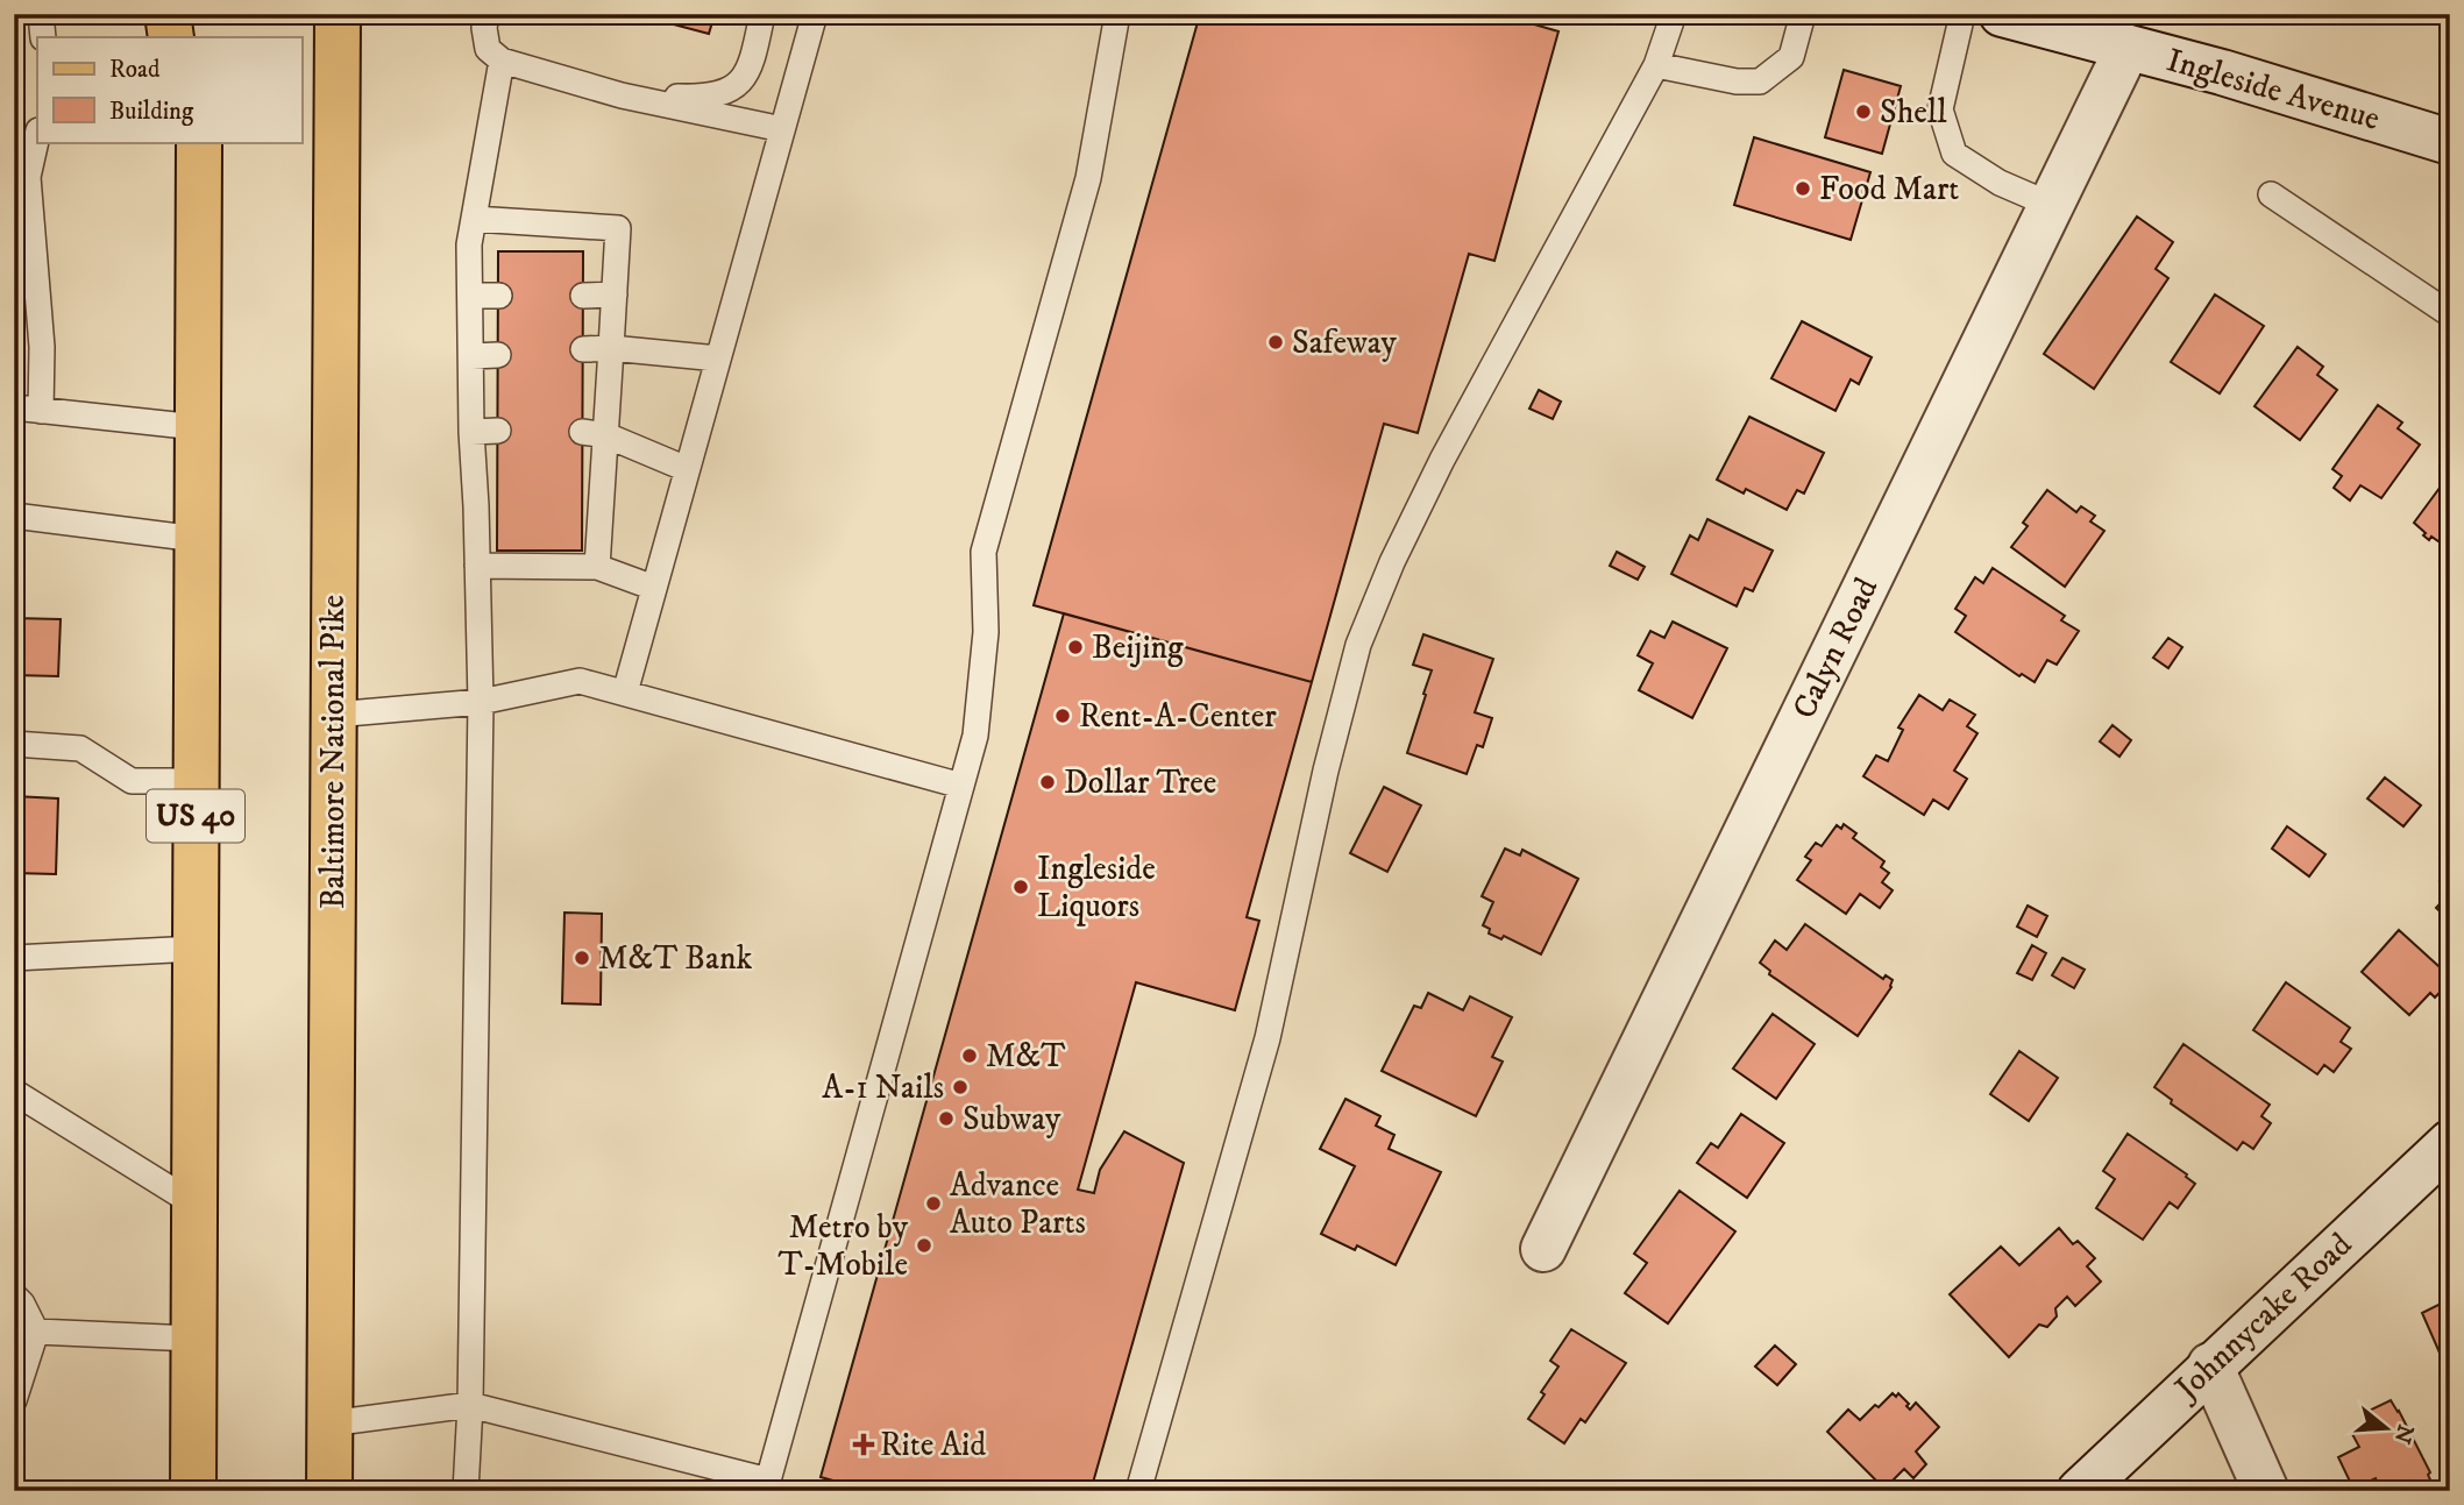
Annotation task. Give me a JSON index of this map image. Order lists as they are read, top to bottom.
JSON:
{
  "streets": {
    "main road": ["Baltimore National Pike", "US 40"],
    "street": ["Ingleside Avenue", "Calyn Road", "Johnnycake Road"]
  },
  "crossings": [
    ["Ingleside Avenue", "Calyn Road"]
  ],
  "places": {
    "other": [
      "Shell",
      "Food Mart",
      "Safeway",
      "Beijing",
      "Rent-A-Center",
      "Dollar Tree",
      "Ingleside Liquors",
      "M&T Bank",
      "M&T",
      "A-1 Nails",
      "Subway",
      "Advance Auto Parts",
      "Metro by T-Mobile"
    ],
    "health": ["Rite Aid"]
  },
  "legend": ["Road", "Building"],
  "north": "right"
}
